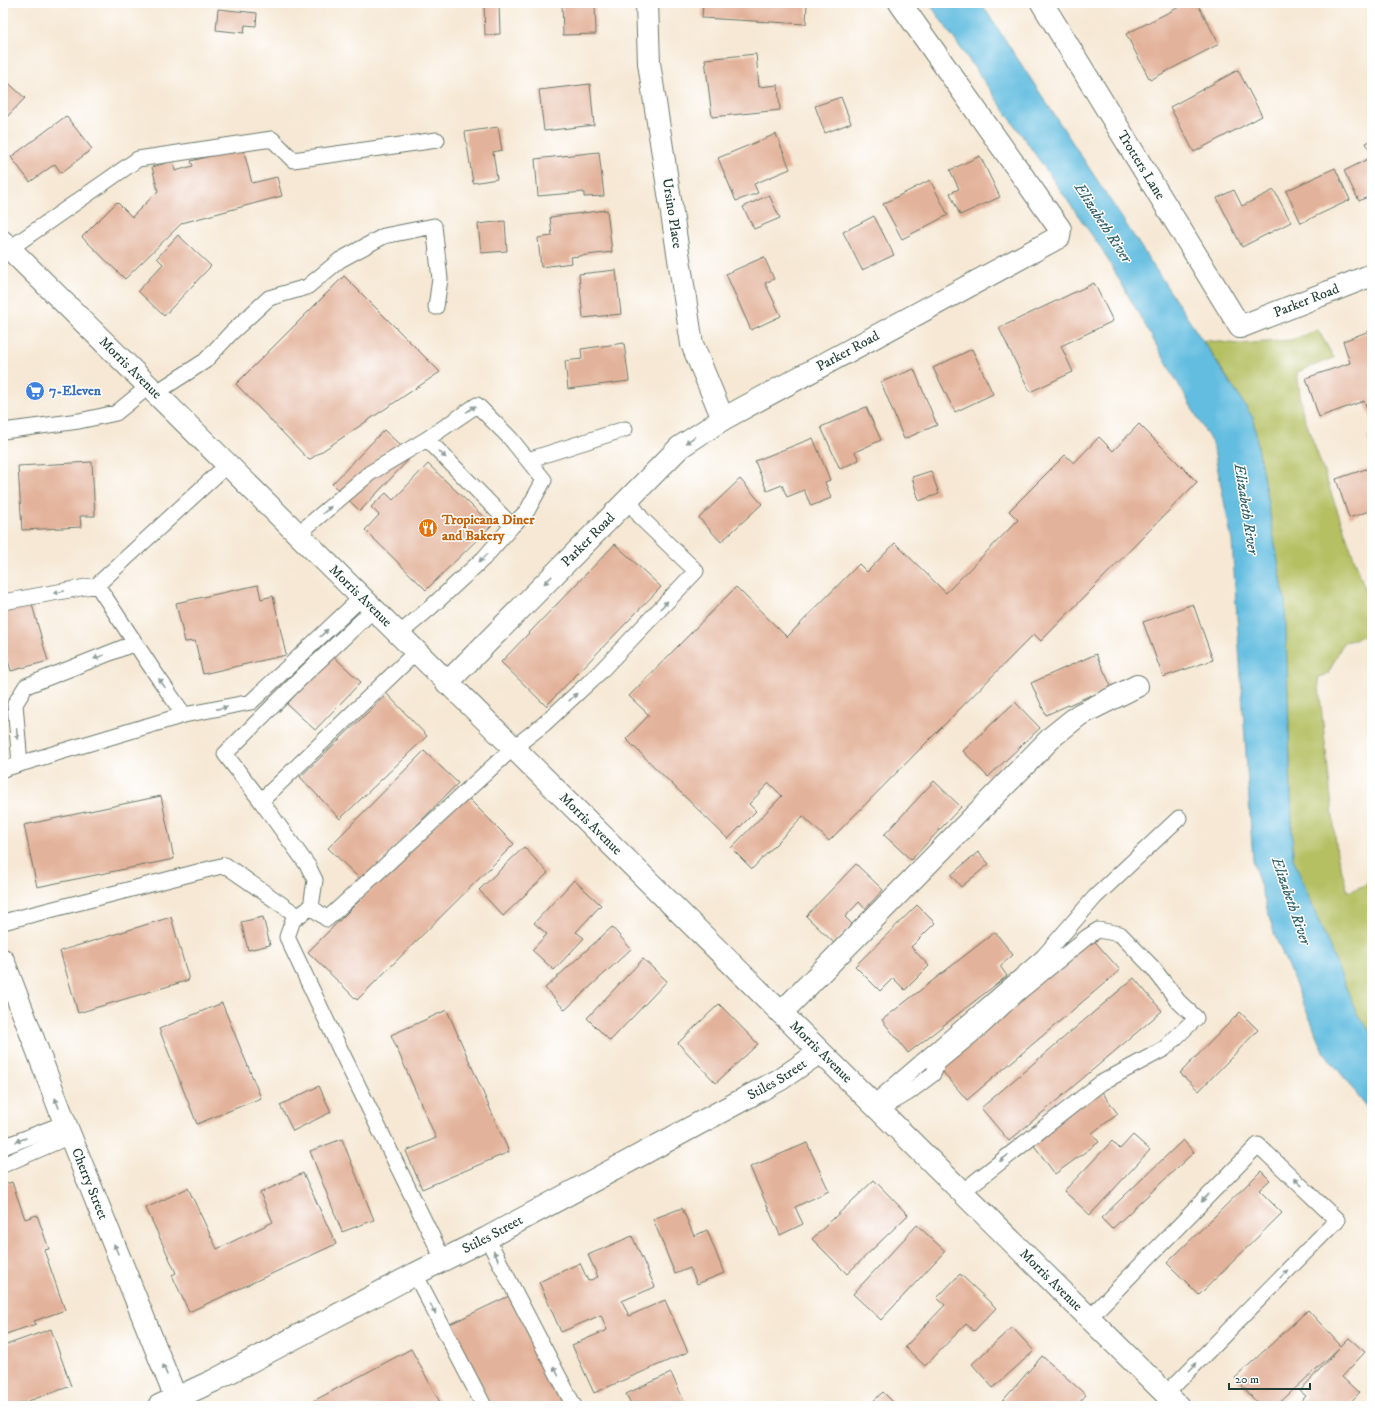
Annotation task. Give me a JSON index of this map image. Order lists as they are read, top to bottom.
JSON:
{
  "streets": {
    "street": [
      "Trotters Lane",
      "Ursino Place",
      "Parker Road",
      "Morris Avenue",
      "Stiles Street",
      "Cherry Street"
    ]
  },
  "crossings": [
    ["Trotters Lane", "Parker Road"],
    ["Ursino Place", "Parker Road"],
    ["Parker Road", "Morris Avenue"],
    ["Morris Avenue", "Stiles Street"],
    ["Stiles Street", "Cherry Street"]
  ],
  "one_way": ["Cherry Street"],
  "water": ["Elizabeth River"],
  "places": {
    "supermarket": ["7-Eleven"],
    "restaurant": ["Tropicana Diner and Bakery"]
  },
  "scale_bar": "20 m"
}
